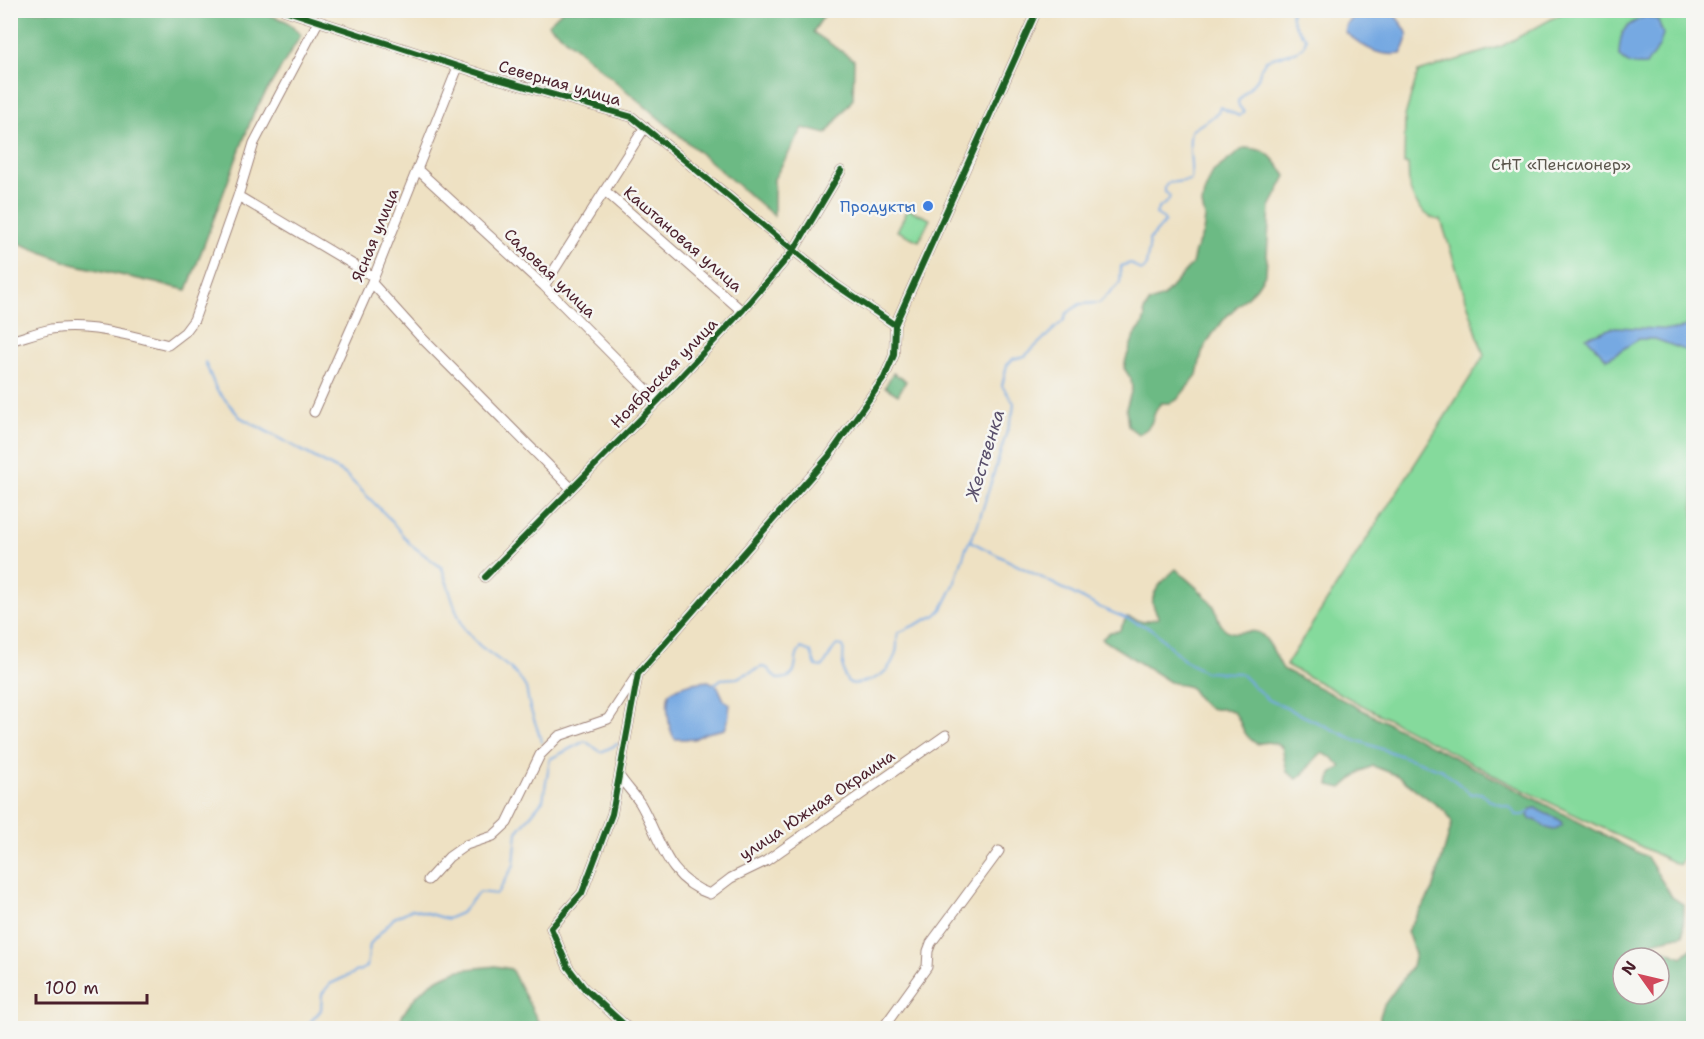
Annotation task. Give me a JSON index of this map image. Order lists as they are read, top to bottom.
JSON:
{
  "streets": {
    "street": [
      "Северная улица",
      "Ясная улица",
      "Каштановая улица",
      "Садовая улица",
      "Ноябрьская улица",
      "улица Южная Окраина"
    ]
  },
  "crossings": [
    ["Северная улица", "Ясная улица"],
    ["Северная улица", "Ноябрьская улица"],
    ["Ясная улица", "Садовая улица"],
    ["Каштановая улица", "Ноябрьская улица"],
    ["Садовая улица", "Ноябрьская улица"]
  ],
  "water": ["Жественка"],
  "parks": ["СНТ «Пенсионер»"],
  "places": ["Продукты"],
  "scale_bar": "100 m",
  "north": "top left"
}
